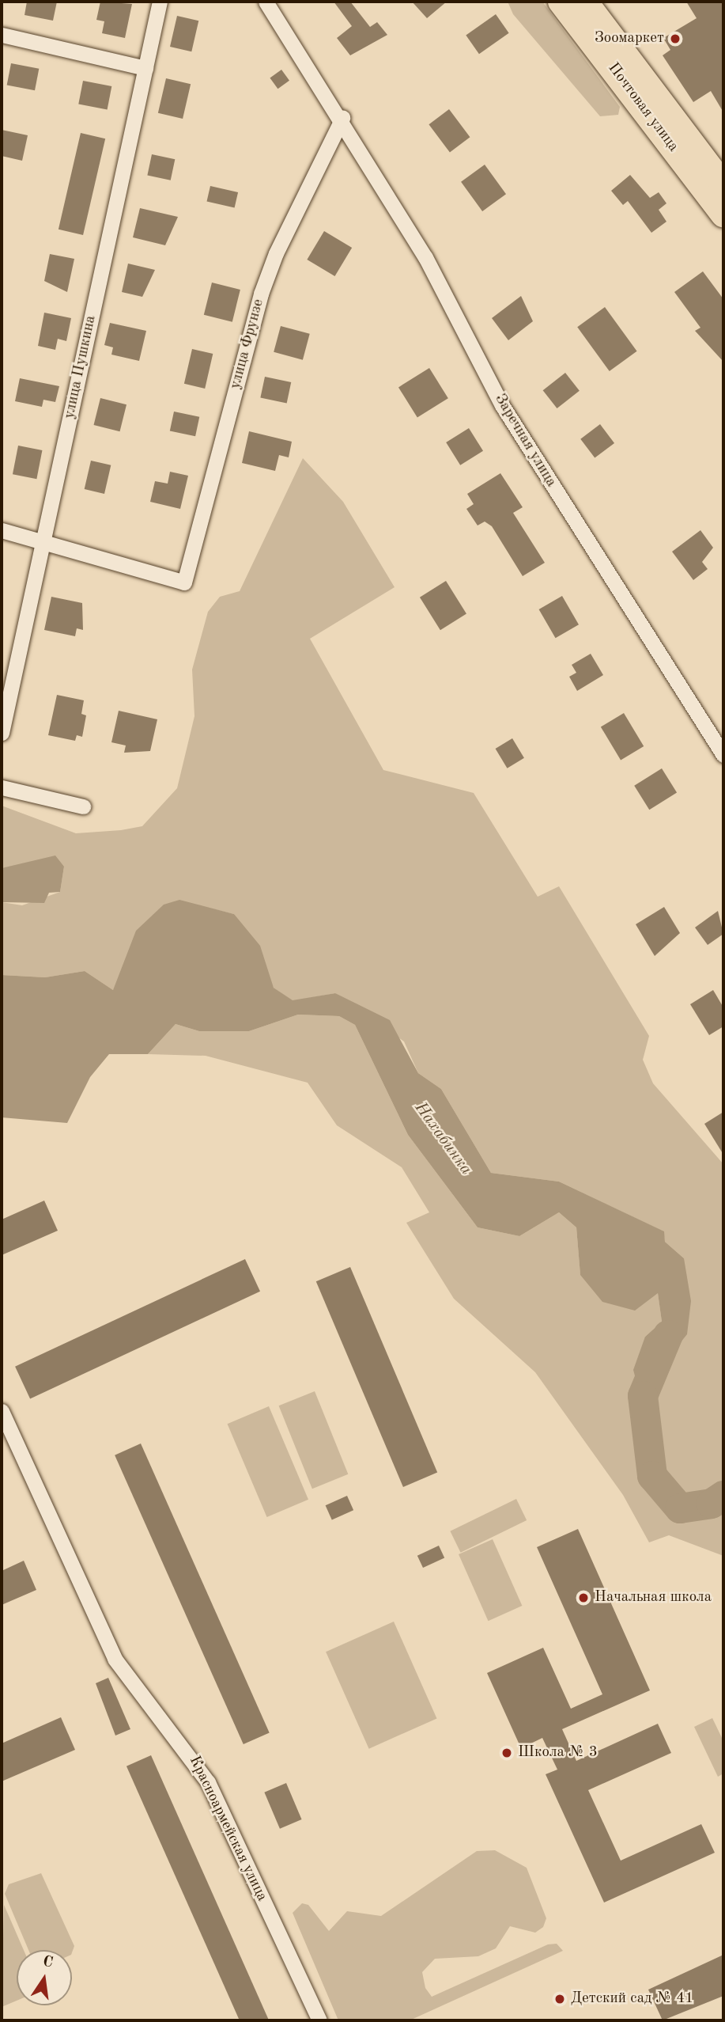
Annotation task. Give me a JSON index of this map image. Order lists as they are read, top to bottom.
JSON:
{
  "streets": {
    "main road": ["Почтовая улица"],
    "street": [
      "улица Фрунзе",
      "улица Пушкина",
      "Заречная улица",
      "Красноармейская улица"
    ]
  },
  "crossings": [
    ["улица Фрунзе", "улица Пушкина"],
    ["улица Фрунзе", "Заречная улица"]
  ],
  "water": ["Нахабинка"],
  "places": [
    "Зоомаркет",
    "Начальная школа",
    "Школа № 3",
    "Детский сад № 41"
  ],
  "north": "top"
}
